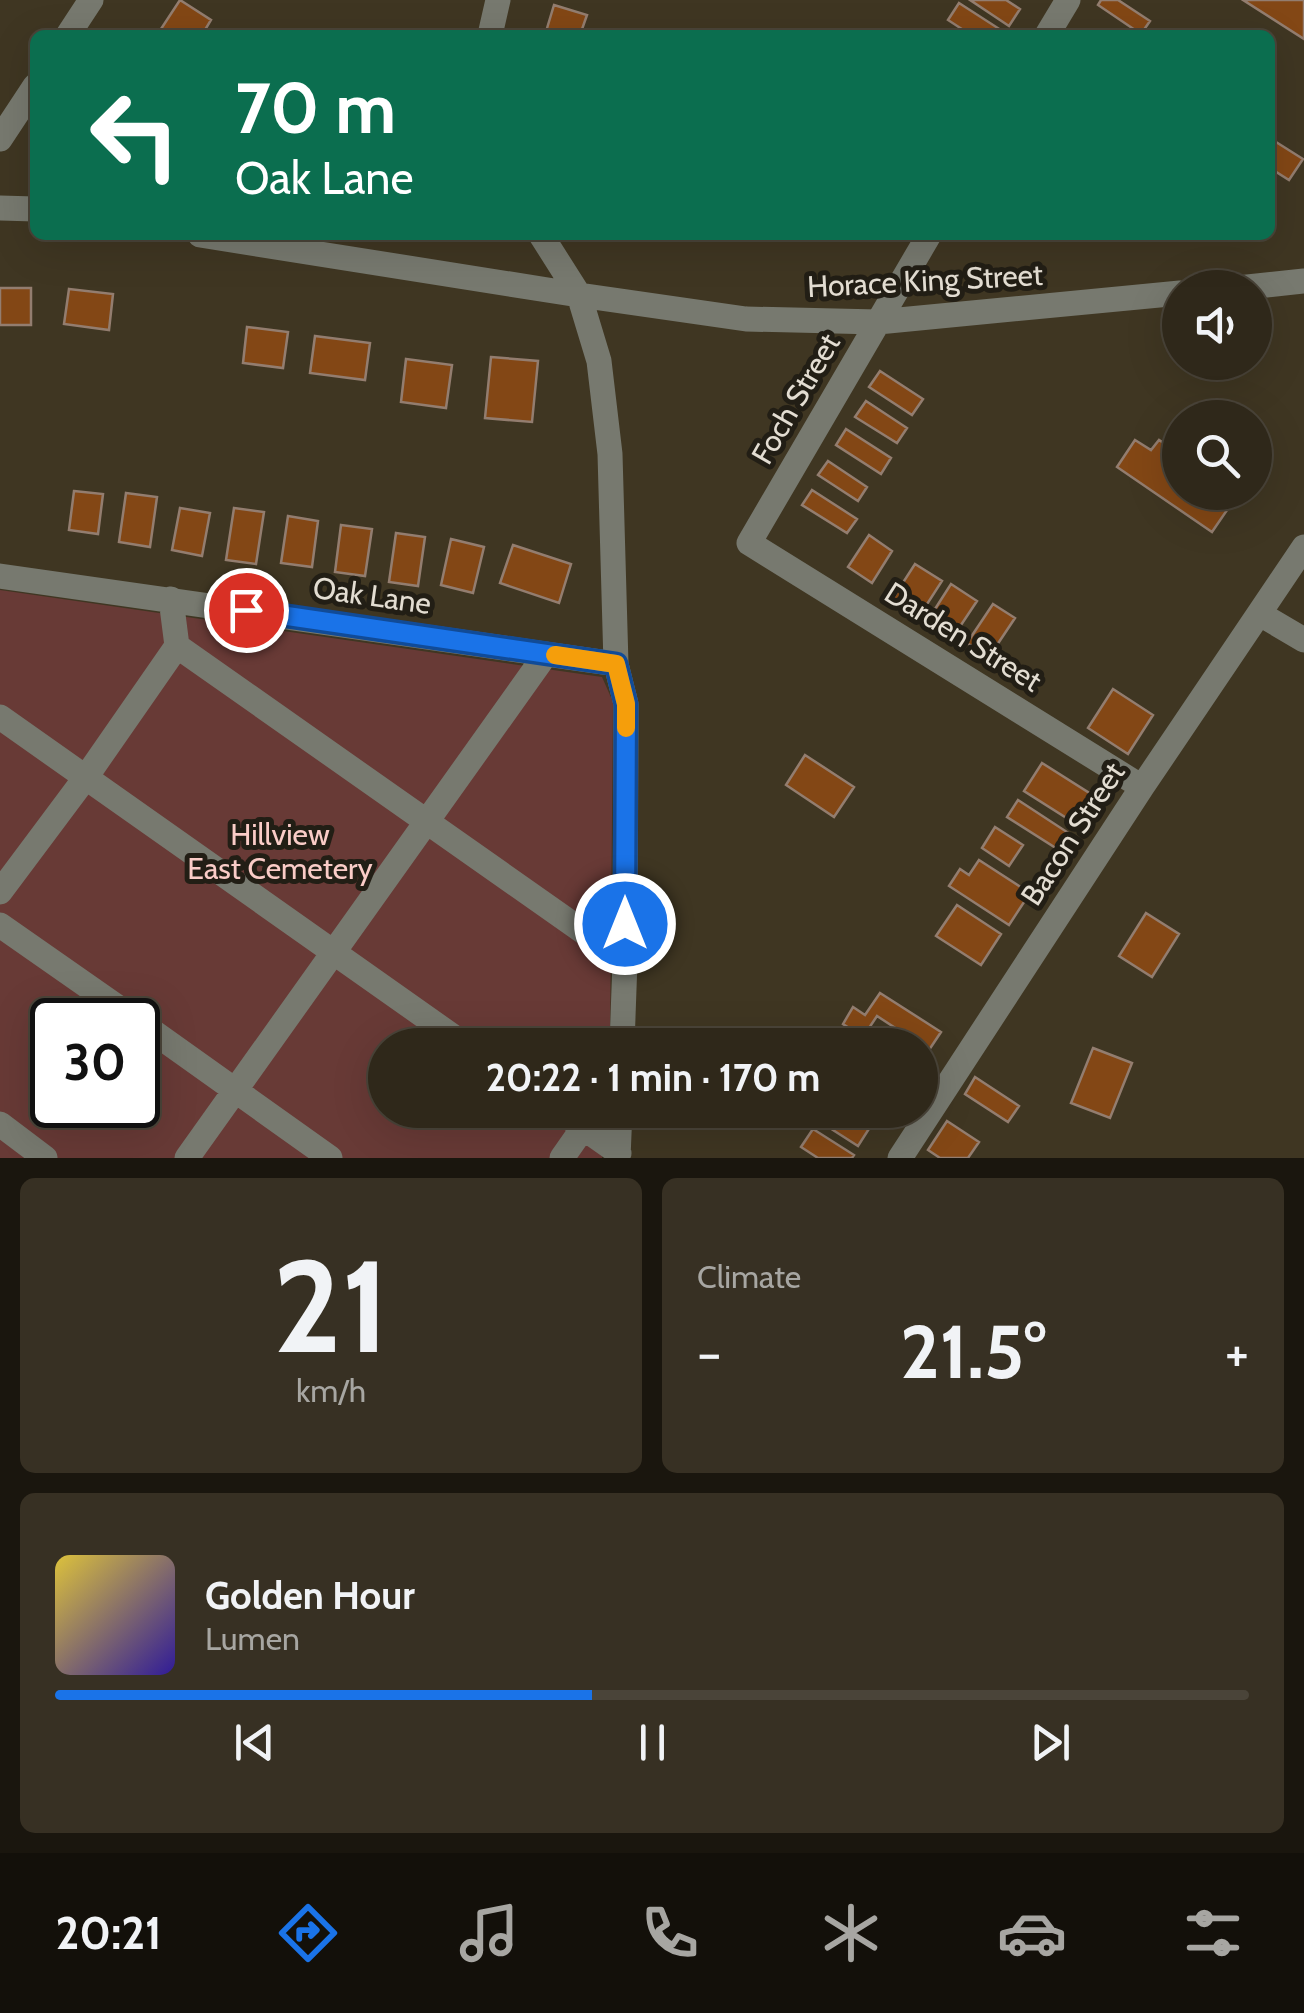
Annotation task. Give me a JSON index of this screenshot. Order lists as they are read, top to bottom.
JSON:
{
  "streets": {
    "street": [
      "Horace King Street",
      "Foch Street",
      "Oak Lane",
      "Darden Street",
      "Bacon Street"
    ]
  },
  "crossings": [
    ["Horace King Street", "Foch Street"],
    ["Foch Street", "Darden Street"],
    ["Darden Street", "Bacon Street"]
  ],
  "parks": ["Hillview East Cemetery"],
  "page": {
    "turn": ["70 m", "Oak Lane"],
    "limit": "30",
    "trip": "20:22 · 1 min · 170 m",
    "tile": [
      ["21", "km/h"],
      "Climate"
    ],
    "heat": ["−", "21.5°", "+"],
    "song": ["Golden Hour", "Lumen"],
    "tabs": "20:21"
  }
}
